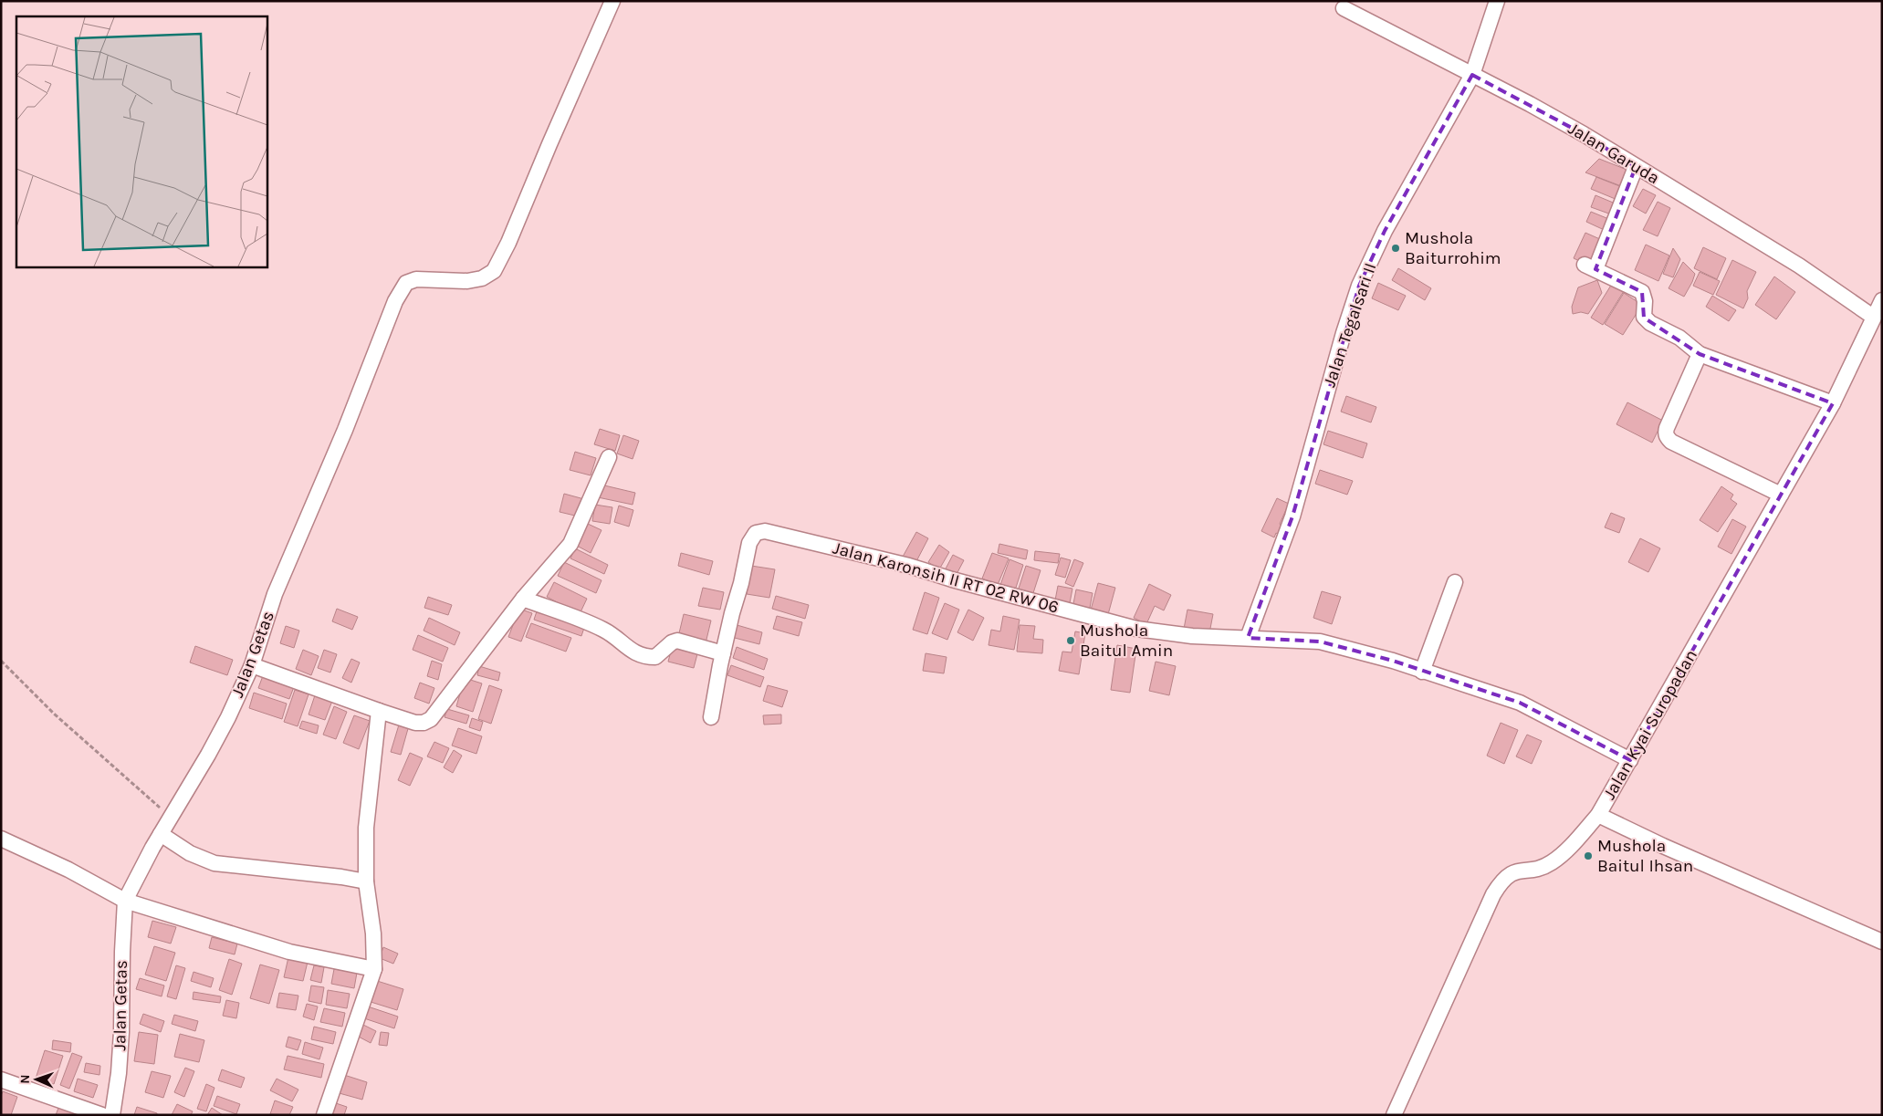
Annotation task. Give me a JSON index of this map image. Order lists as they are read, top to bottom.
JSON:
{
  "streets": {
    "street": [
      "Jalan Garuda",
      "Jalan Tegalsari II",
      "Jalan Karonsih II RT 02 RW 06",
      "Jalan Getas",
      "Jalan Kyai Suropadan"
    ]
  },
  "crossings": [
    ["Jalan Garuda", "Jalan Tegalsari II"],
    ["Jalan Garuda", "Jalan Kyai Suropadan"],
    ["Jalan Tegalsari II", "Jalan Karonsih II RT 02 RW 06"],
    ["Jalan Karonsih II RT 02 RW 06", "Jalan Kyai Suropadan"]
  ],
  "places": ["Mushola Baiturrohim", "Mushola Baitul Amin", "Mushola Baitul Ihsan"],
  "north": "left"
}
